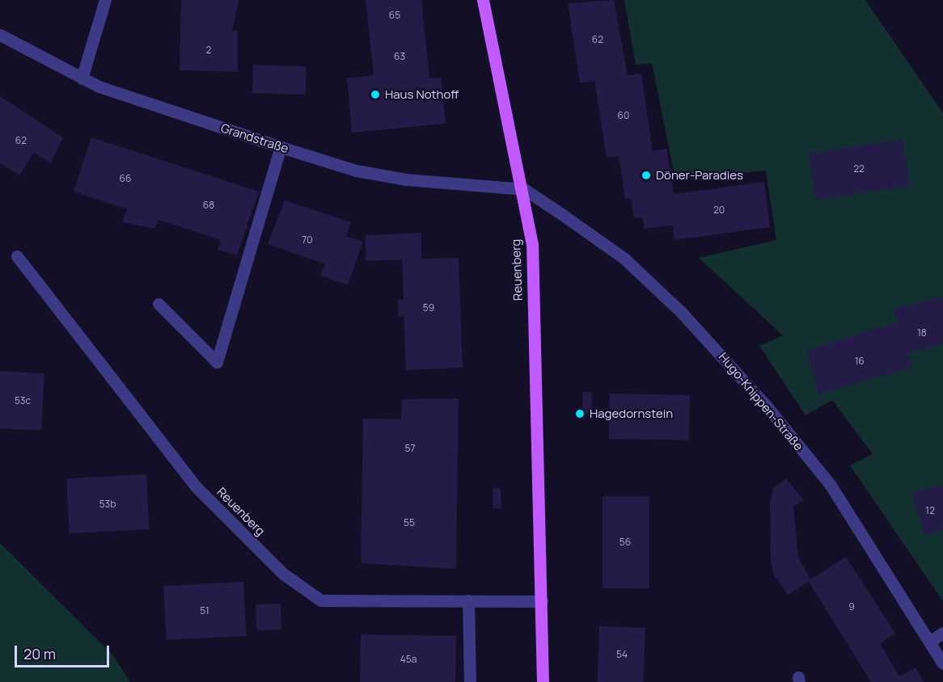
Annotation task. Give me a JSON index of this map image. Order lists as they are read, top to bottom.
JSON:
{
  "streets": {
    "main road": ["Reuenberg"],
    "street": ["Grandstraße", "Hugo-Knippen-Straße"]
  },
  "crossings": [
    ["Grandstraße", "Reuenberg"],
    ["Grandstraße", "Hugo-Knippen-Straße"],
    ["Reuenberg", "Hugo-Knippen-Straße"]
  ],
  "places": ["Haus Nothoff", "Döner-Paradies", "Hagedornstein"],
  "house_numbers": [
    "65",
    "62",
    "2",
    "63",
    "60",
    "62",
    "22",
    "66",
    "68",
    "20",
    "70",
    "59",
    "18",
    "16",
    "53c",
    "57",
    "53b",
    "12",
    "55",
    "56",
    "9",
    "51",
    "54",
    "45a"
  ],
  "scale_bar": "20 m"
}
